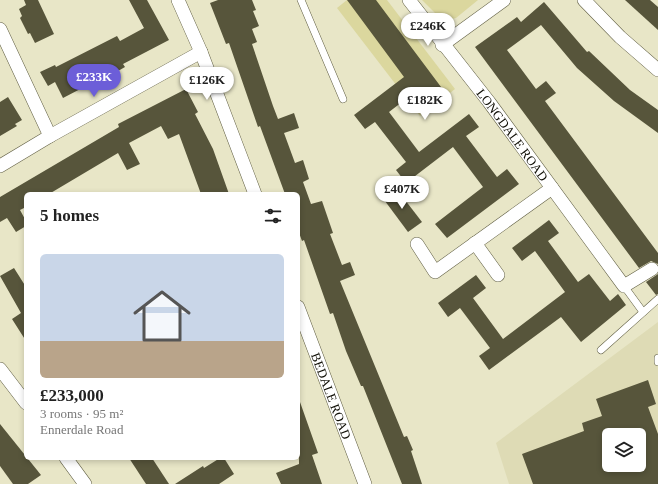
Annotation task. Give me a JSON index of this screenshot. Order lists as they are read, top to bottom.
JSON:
{
  "streets": {
    "street": ["LONGDALE ROAD", "BEDALE ROAD"]
  },
  "page": {
    "price": [
      "£246K",
      "£233K",
      "£126K",
      "£182K",
      "£407K"
    ],
    "heading": "5 homes",
    "list": [
      {
        "name": "£233,000",
        "note": "3 rooms · 95 m² · Ennerdale Road"
      }
    ]
  }
}
